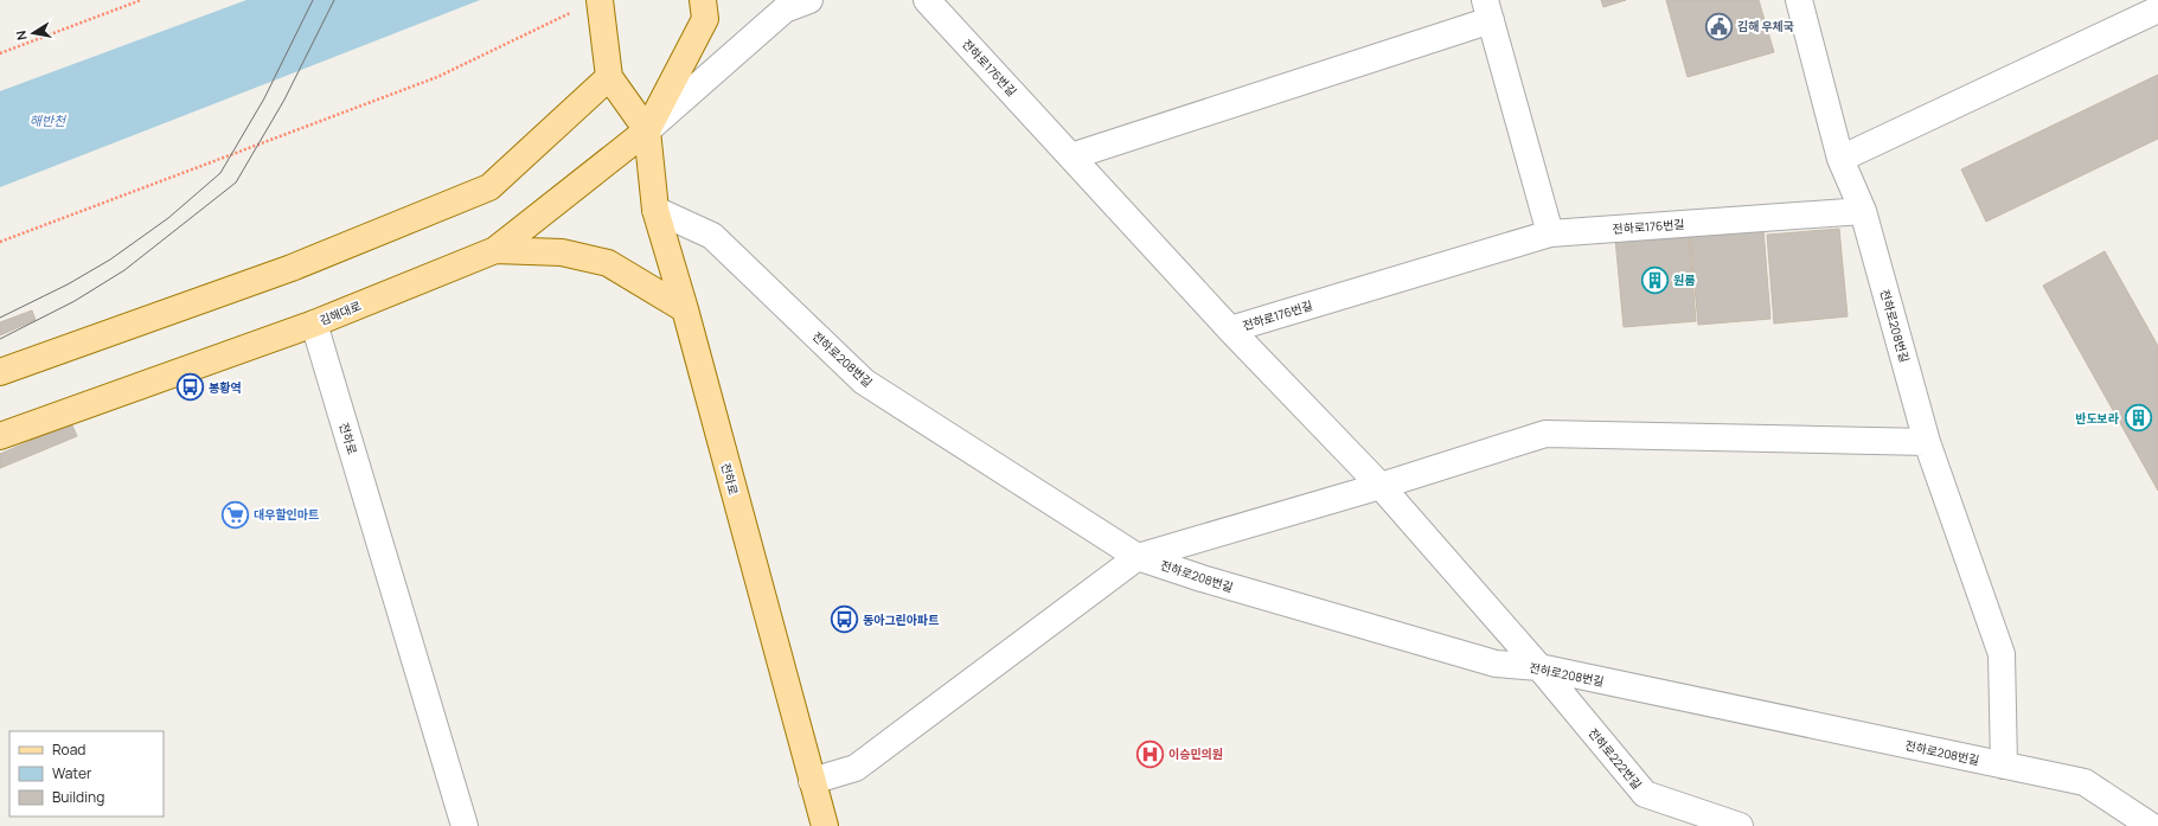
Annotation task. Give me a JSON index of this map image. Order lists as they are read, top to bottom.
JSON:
{
  "streets": {
    "main road": ["김해대로", "전하로"],
    "street": ["전하로176번길", "전하로208번길", "전하로222번길"]
  },
  "crossings": [
    ["전하로176번길", "전하로208번길"],
    ["전하로176번길", "전하로222번길"],
    ["김해대로", "전하로"],
    ["전하로208번길", "전하로"],
    ["전하로208번길", "전하로222번길"]
  ],
  "water": ["해반천"],
  "places": {
    "public building": ["김해 우체국"],
    "building": ["원룸", "반도보라"],
    "bus stop": ["봉황역", "동아그린아파트"],
    "supermarket": ["대우할인마트"],
    "hospital": ["이승민의원"]
  },
  "legend": ["Road", "Water", "Building"],
  "north": "left"
}
